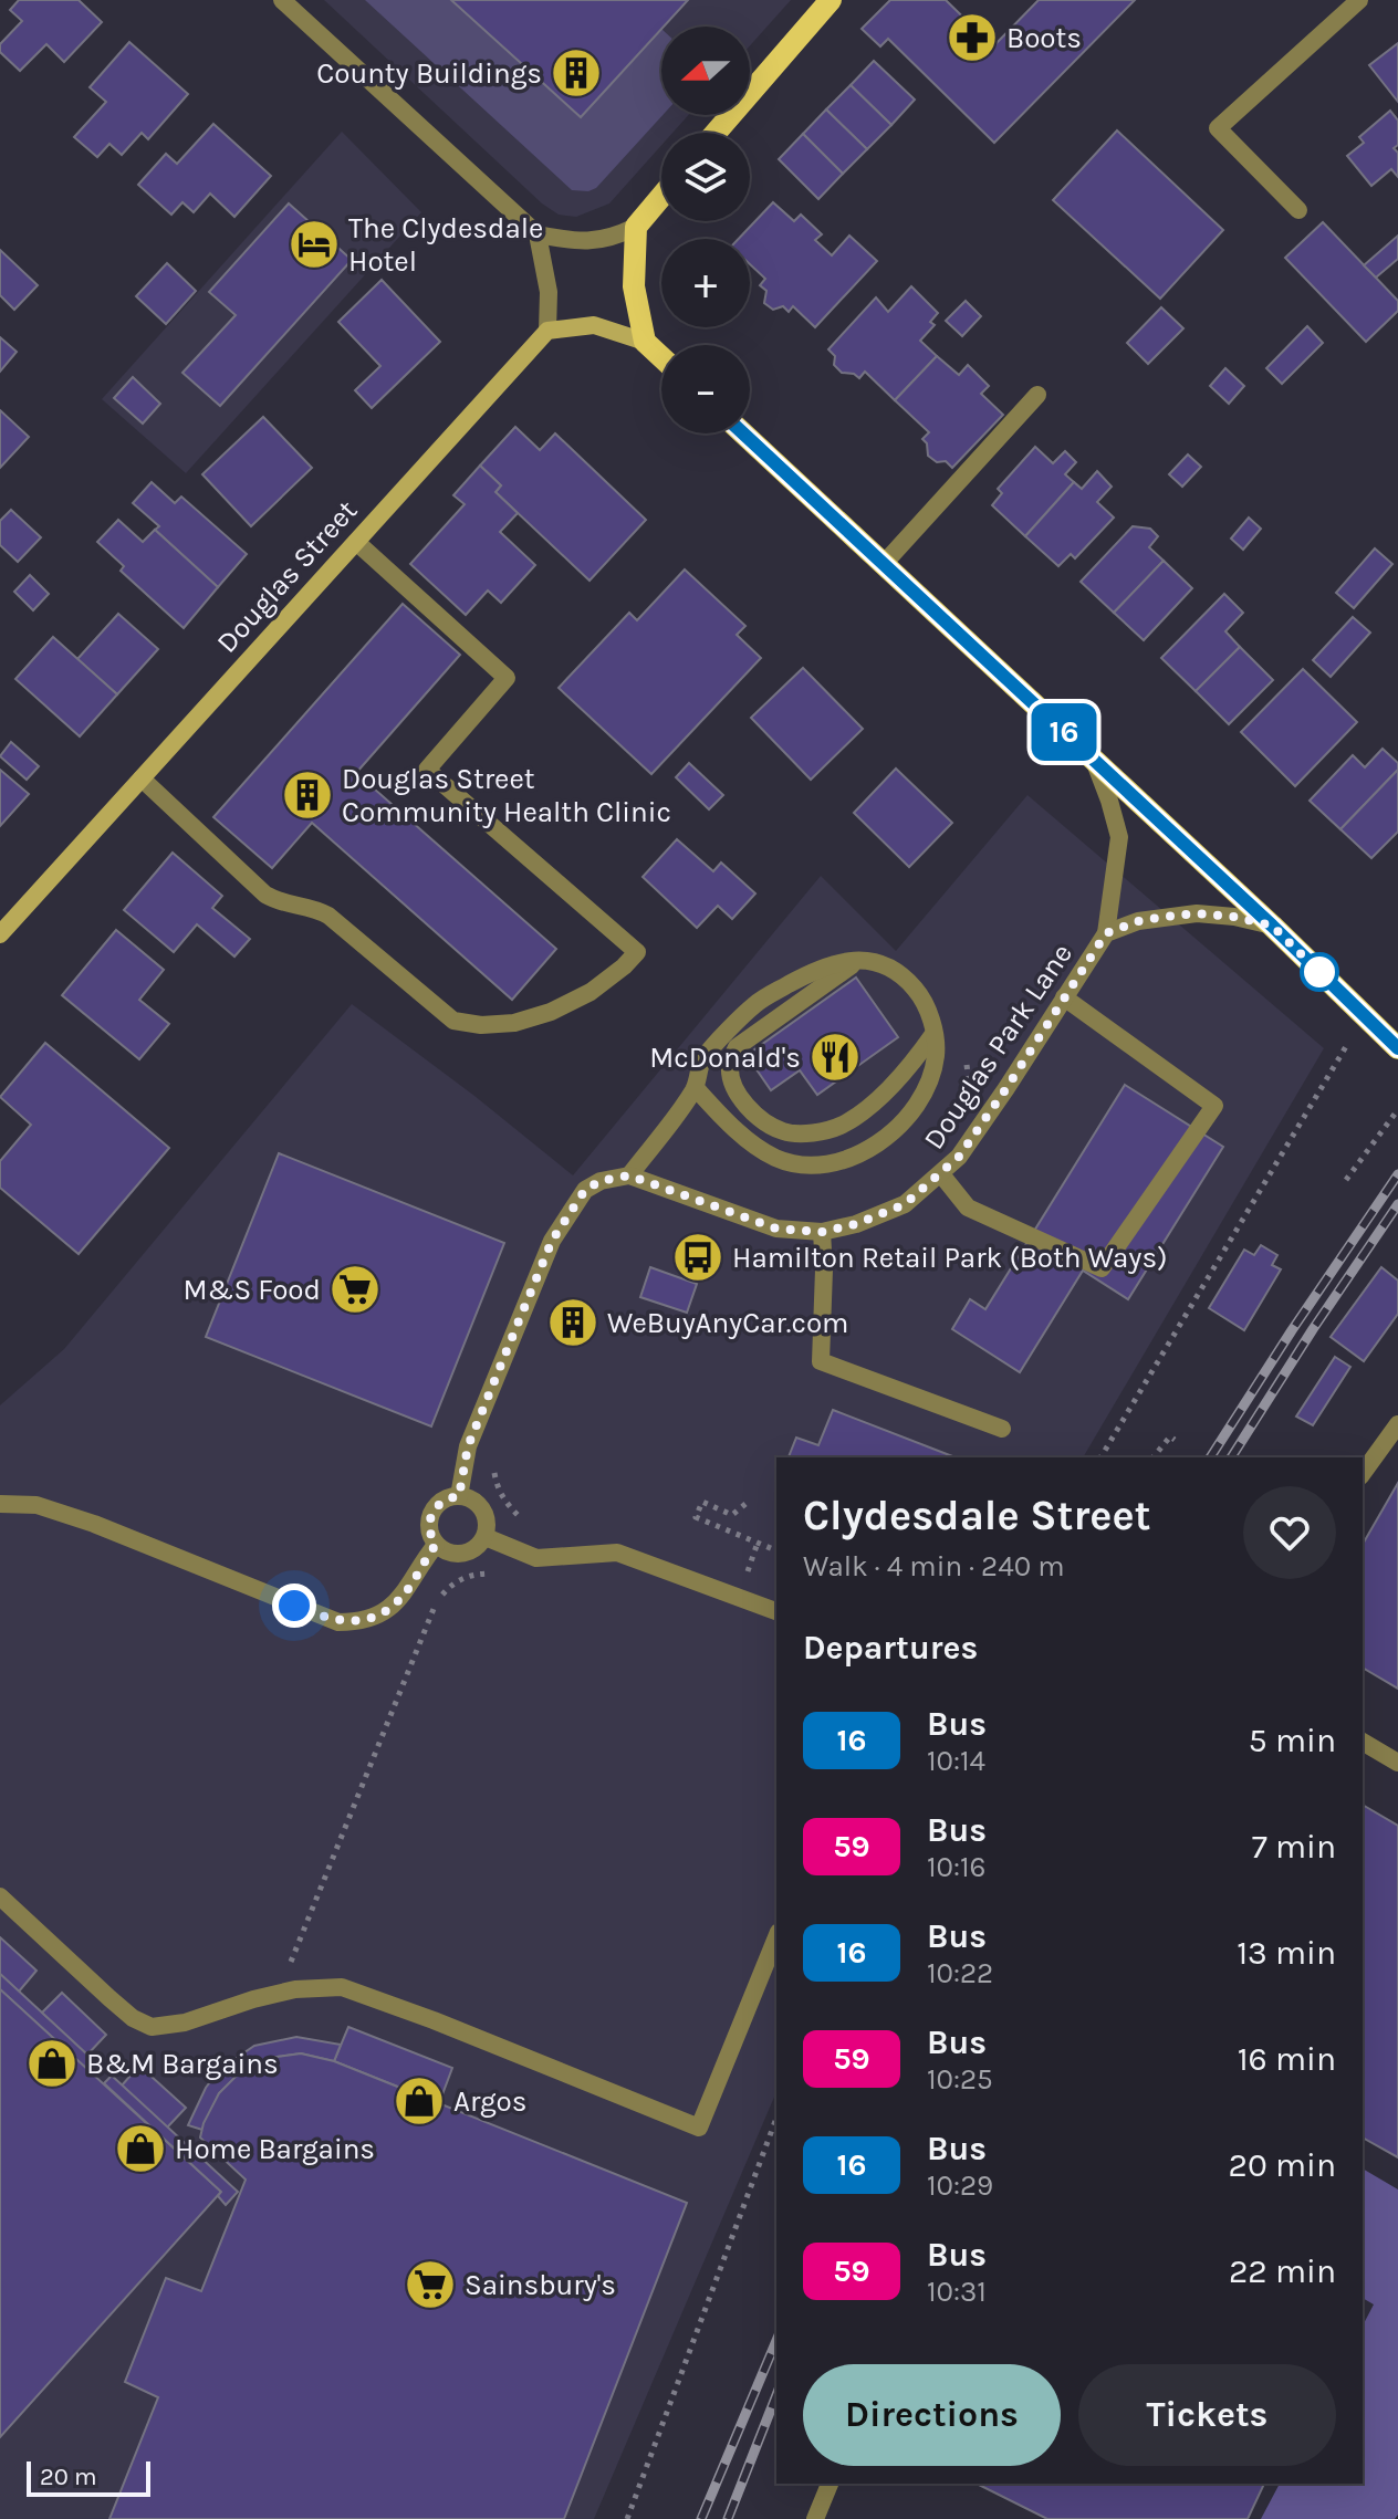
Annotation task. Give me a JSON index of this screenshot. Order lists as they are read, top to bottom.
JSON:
{
  "streets": {
    "street": ["Douglas Street", "Douglas Park Lane"]
  },
  "places": {
    "pharmacy": ["Boots"],
    "building": ["County Buildings", "Douglas Street Community Health Clinic", "WeBuyAnyCar.com"],
    "hotel": ["The Clydesdale Hotel"],
    "restaurant": ["McDonald's"],
    "bus stop": ["Hamilton Retail Park (Both Ways)"],
    "supermarket": ["M&S Food", "Sainsbury's"],
    "shop": ["B&M Bargains", "Argos", "Home Bargains"]
  },
  "lines": ["bus line 16"],
  "scale_bar": "20 m",
  "north": "left",
  "page": {
    "on_map": "16",
    "map_buttons": ["+", "−"],
    "heading": [
      ["Clydesdale Street", "Walk · 4 min · 240 m"],
      "Departures"
    ],
    "list": [
      {
        "mark": "16",
        "name": "Bus",
        "note": "10:14",
        "value": "5 min"
      },
      {
        "mark": "59",
        "name": "Bus",
        "note": "10:16",
        "value": "7 min"
      },
      {
        "mark": "16",
        "name": "Bus",
        "note": "10:22",
        "value": "13 min"
      },
      {
        "mark": "59",
        "name": "Bus",
        "note": "10:25",
        "value": "16 min"
      },
      {
        "mark": "16",
        "name": "Bus",
        "note": "10:29",
        "value": "20 min"
      },
      {
        "mark": "59",
        "name": "Bus",
        "note": "10:31",
        "value": "22 min"
      }
    ],
    "buttons": ["Directions", "Tickets"],
    "scale": "20 m"
  }
}
